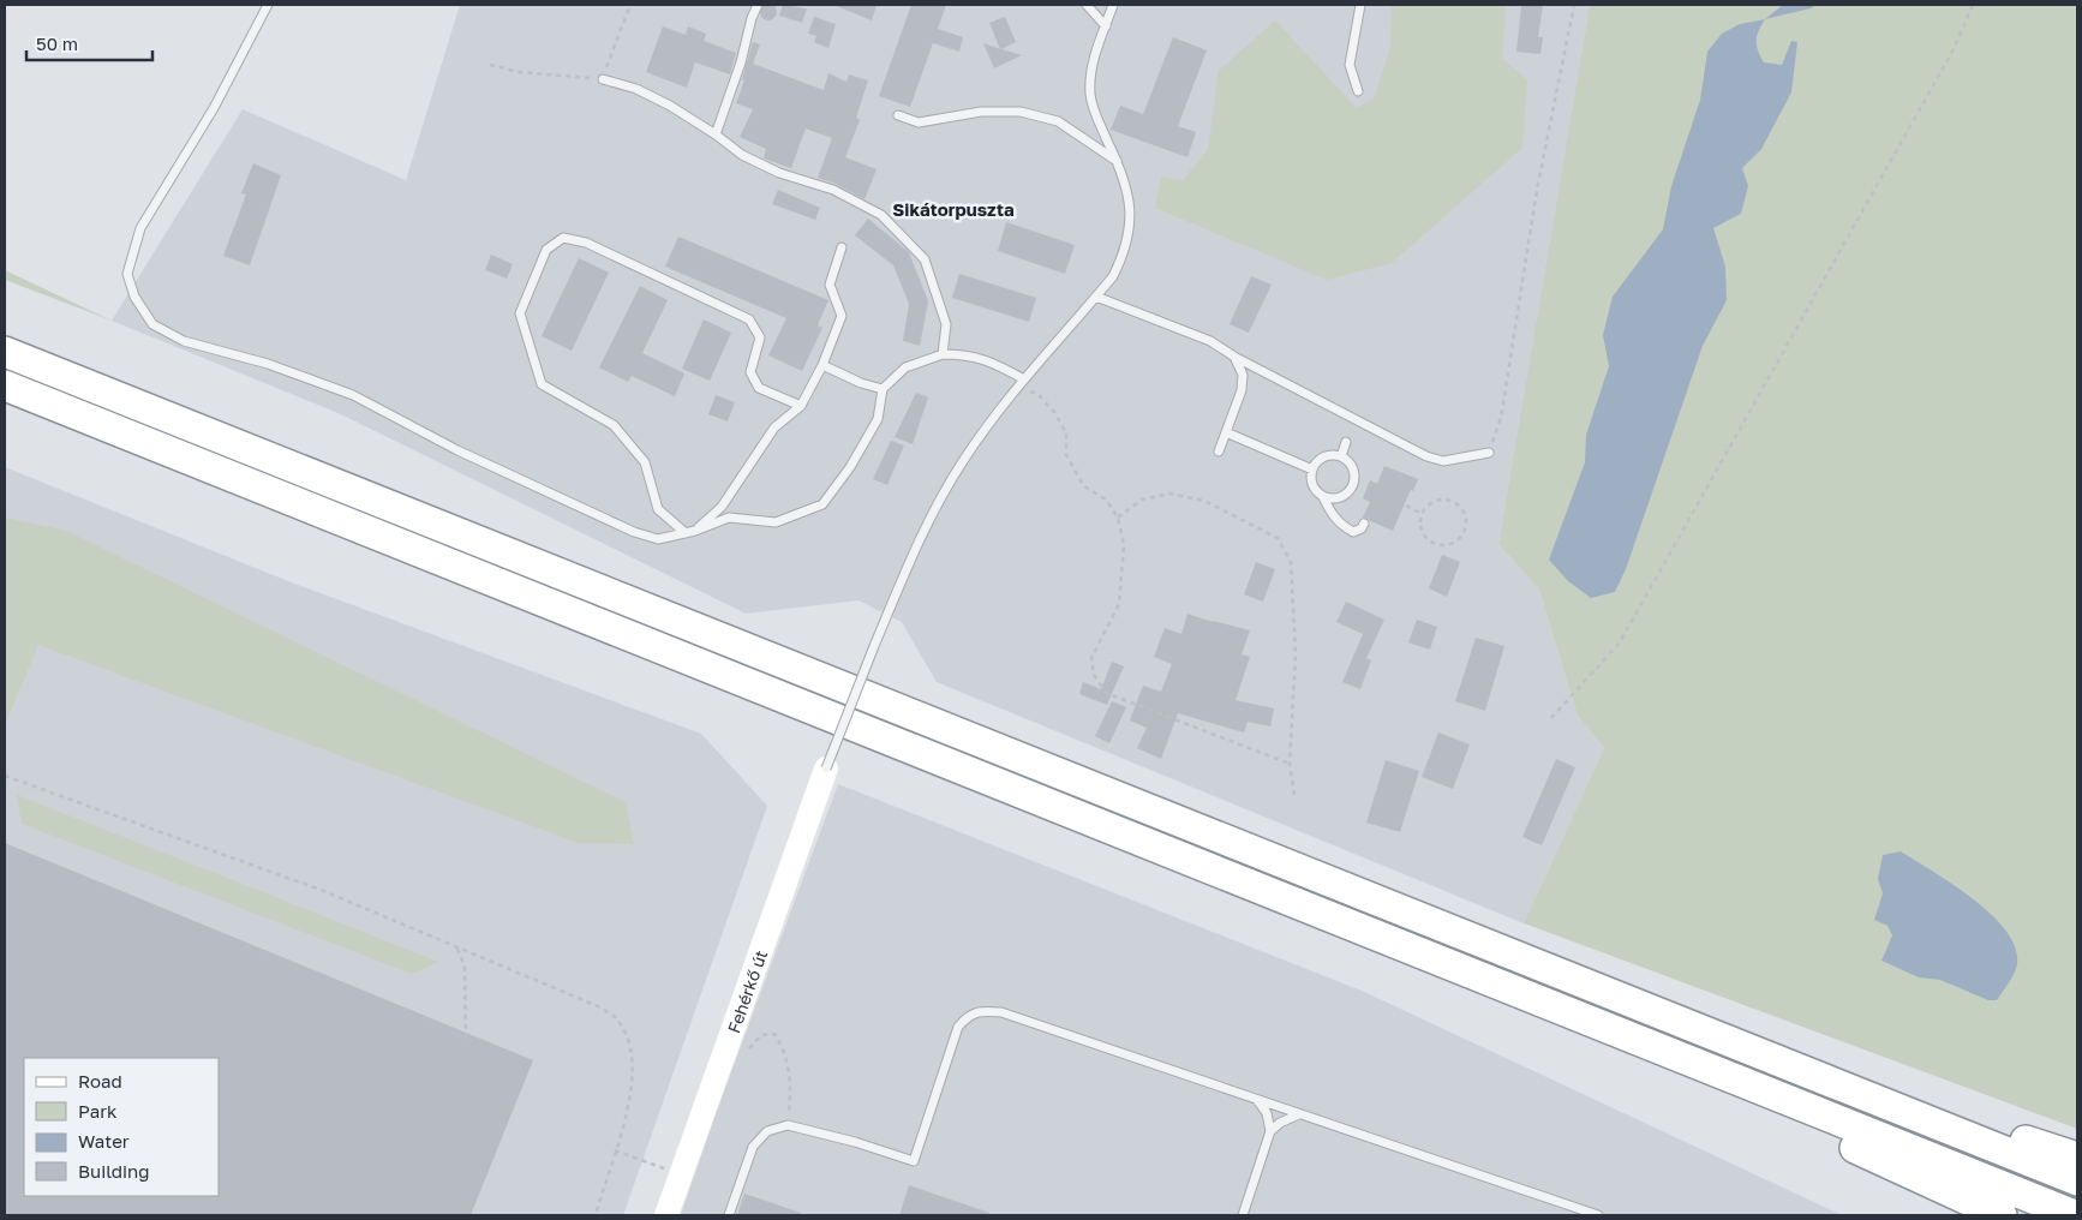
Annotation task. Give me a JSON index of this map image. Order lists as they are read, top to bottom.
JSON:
{
  "streets": {
    "street": ["Fehérkő út"]
  },
  "districts": ["Sikátorpuszta"],
  "legend": [
    "Road",
    "Park",
    "Water",
    "Building"
  ],
  "scale_bar": "50 m"
}
